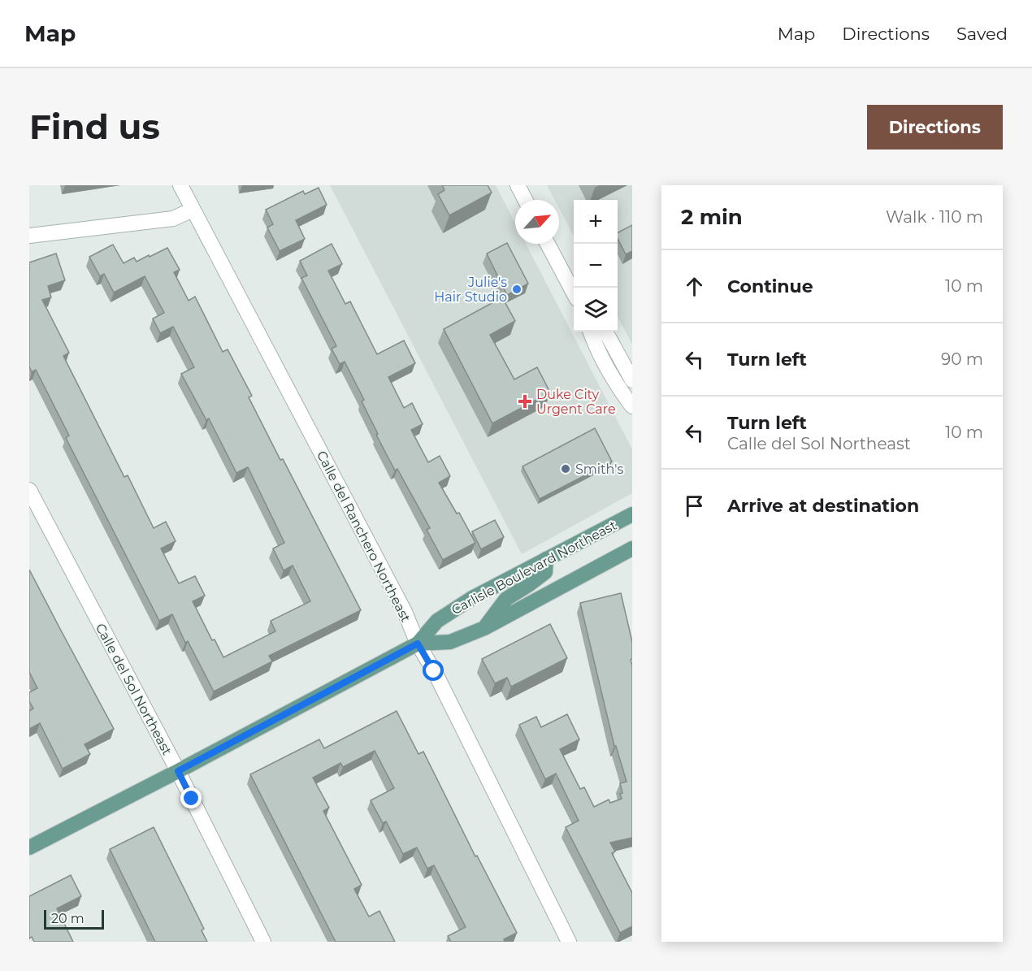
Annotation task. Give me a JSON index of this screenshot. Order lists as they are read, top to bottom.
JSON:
{
  "streets": {
    "main road": ["Carlisle Boulevard Northeast"],
    "street": ["Calle del Ranchero Northeast", "Calle del Sol Northeast"]
  },
  "crossings": [
    ["Calle del Ranchero Northeast", "Carlisle Boulevard Northeast"],
    ["Carlisle Boulevard Northeast", "Calle del Sol Northeast"]
  ],
  "places": {
    "other": ["Julie's Hair Studio", "Smith's"],
    "health": ["Duke City Urgent Care"]
  },
  "scale_bar": "20 m",
  "north": "top right",
  "page": {
    "header": "Map",
    "nav": ["Map", "Directions", "Saved"],
    "buttons": "Directions",
    "title": "Find us",
    "heading": ["2 min", "Walk · 110 m"],
    "map_buttons": ["+", "−"],
    "list": [
      ["Continue", "10 m"],
      ["Turn left", "90 m"],
      ["Turn left", "Calle del Sol Northeast", "10 m"],
      "Arrive at destination"
    ],
    "scale": "20 m"
  }
}
